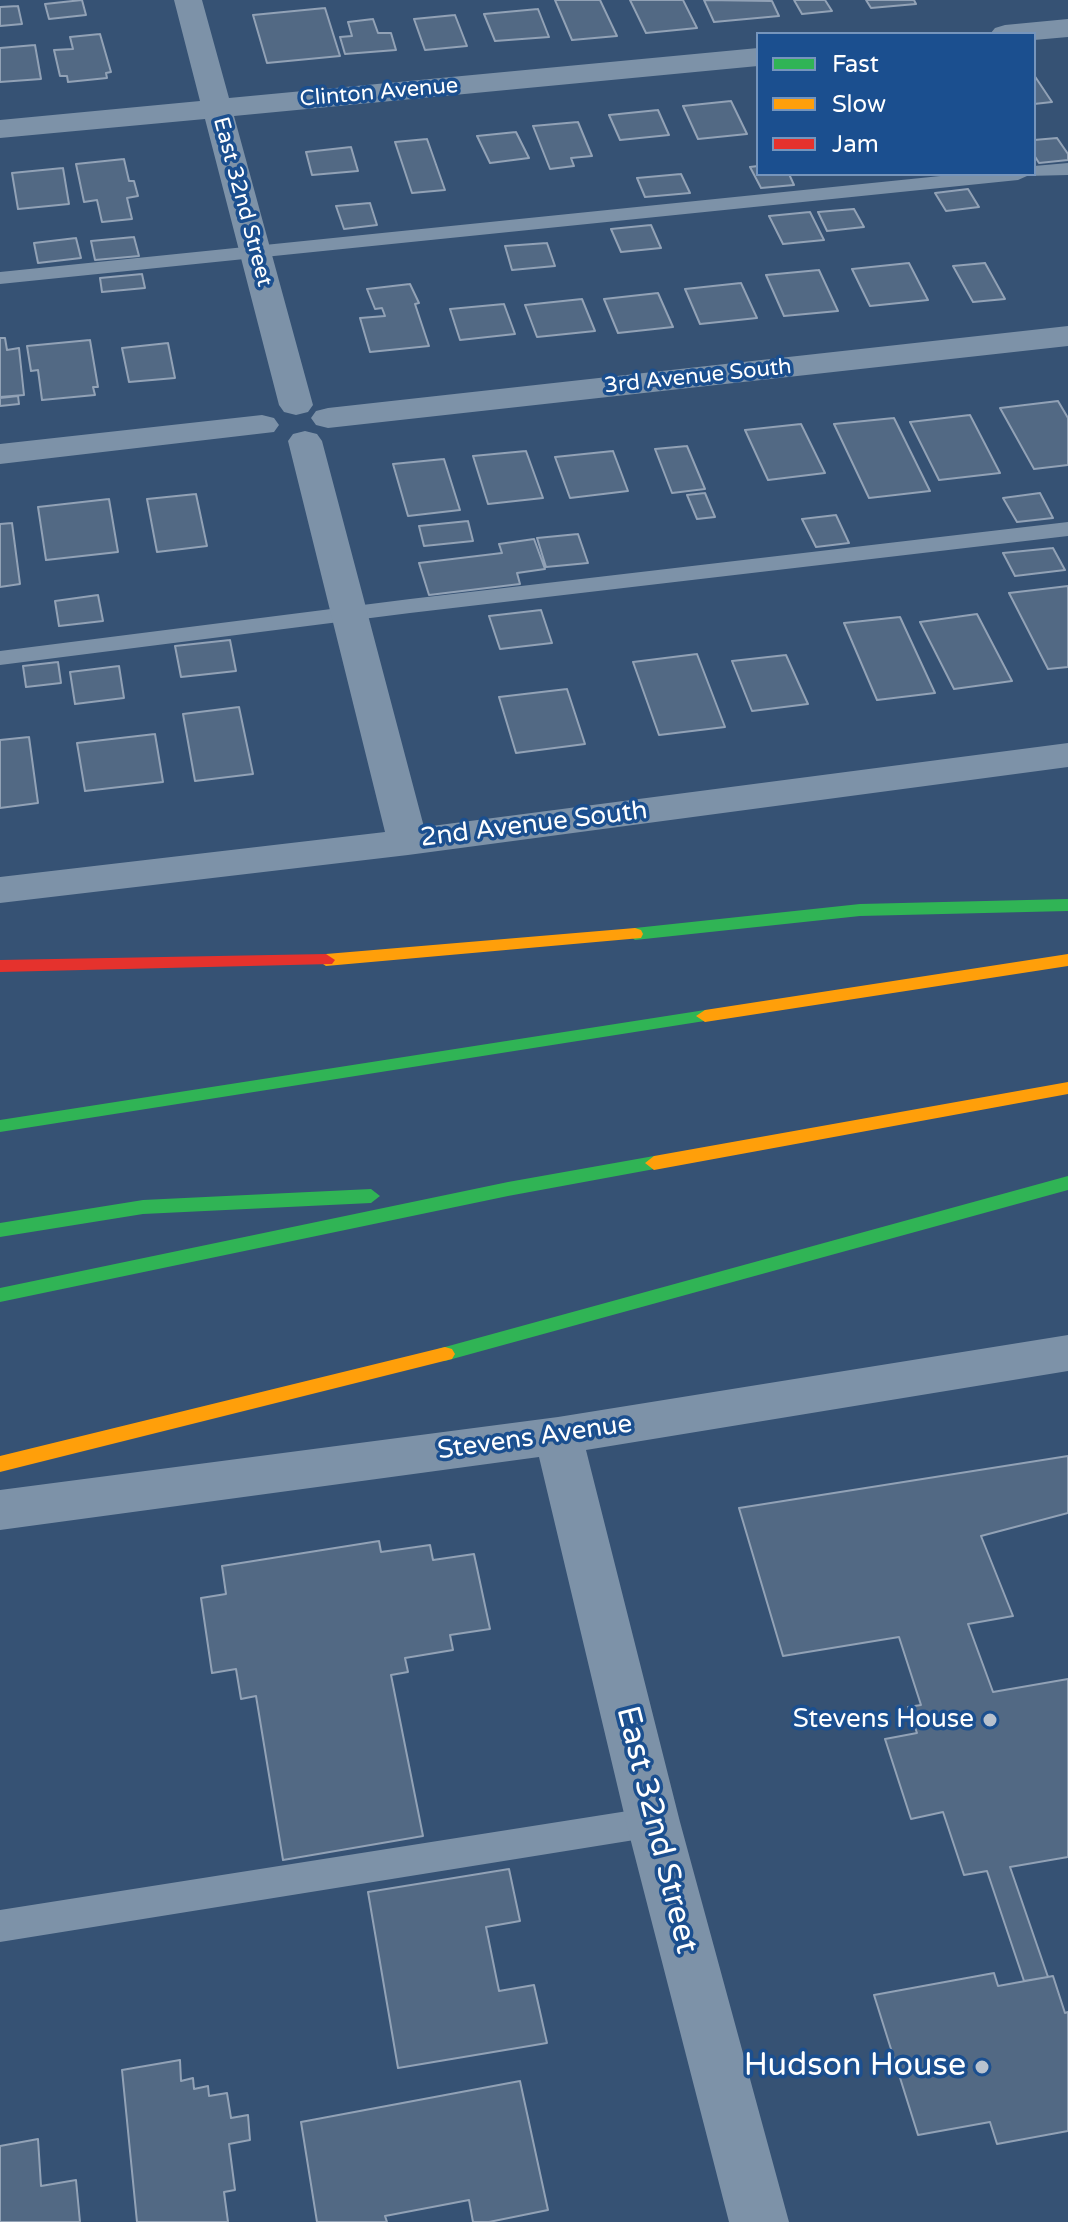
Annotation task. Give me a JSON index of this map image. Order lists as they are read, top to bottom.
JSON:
{
  "streets": {
    "street": [
      "Clinton Avenue",
      "East 32nd Street",
      "3rd Avenue South",
      "2nd Avenue South",
      "Stevens Avenue"
    ]
  },
  "crossings": [
    ["Clinton Avenue", "East 32nd Street"],
    ["East 32nd Street", "Stevens Avenue"]
  ],
  "places": ["Stevens House", "Hudson House"],
  "legend": ["Fast", "Slow", "Jam"]
}
